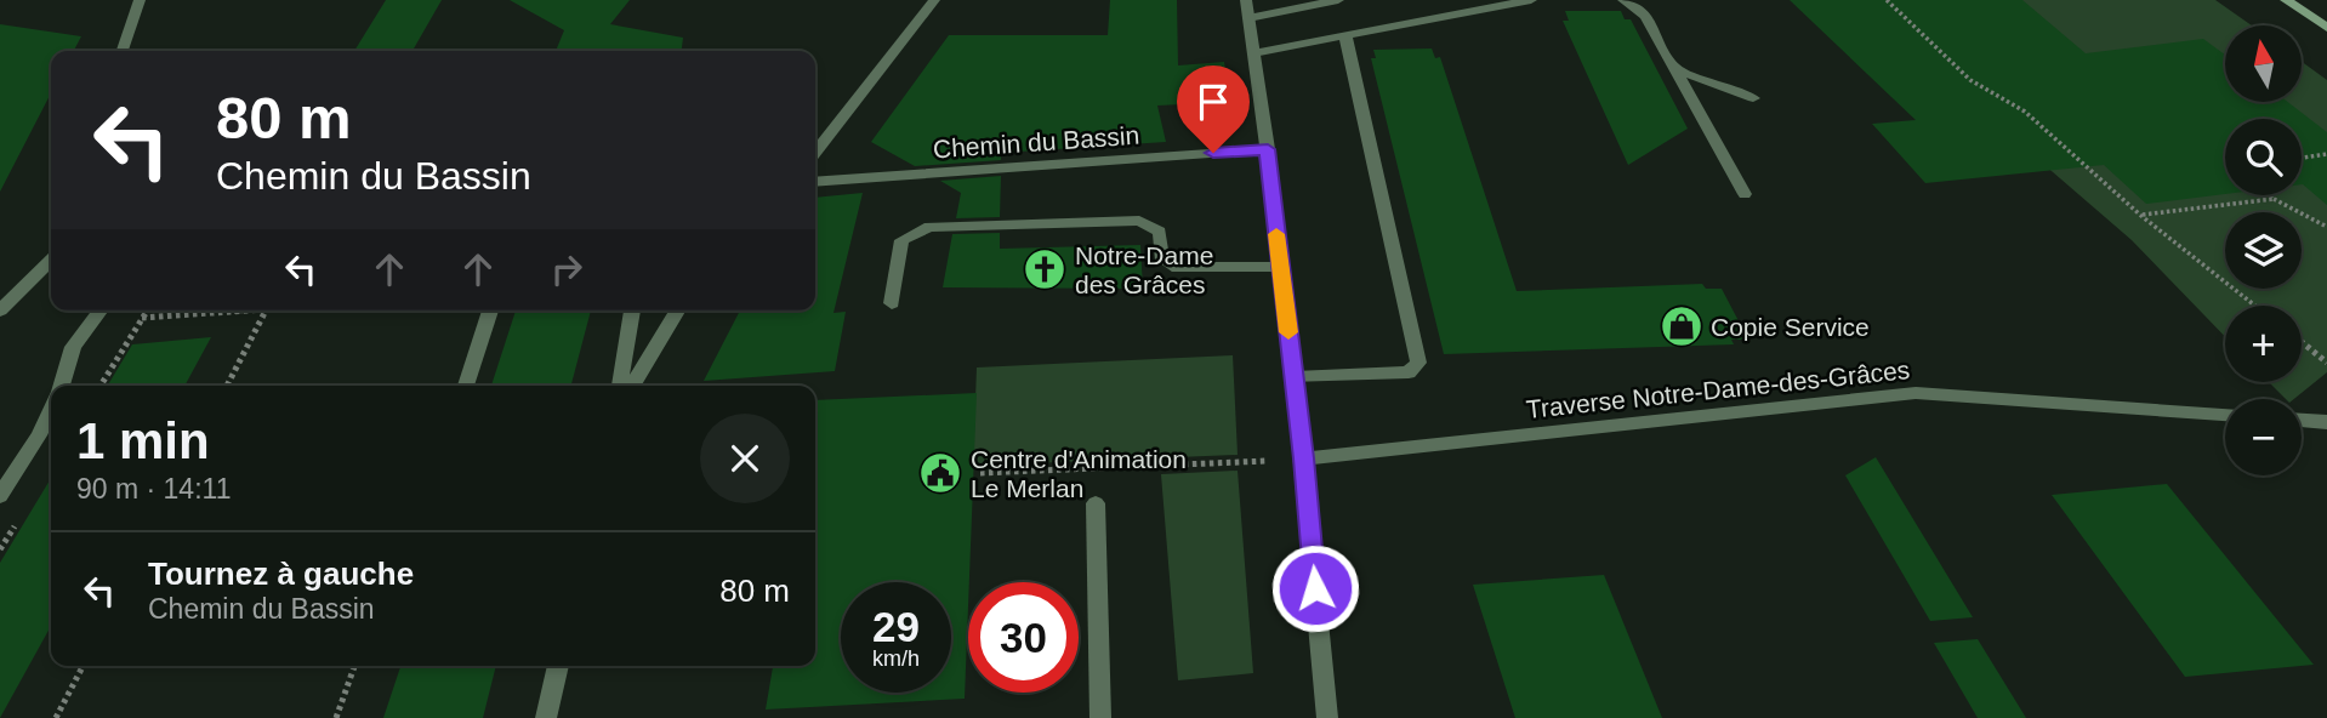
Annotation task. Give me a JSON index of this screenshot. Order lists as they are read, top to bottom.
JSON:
{
  "streets": {
    "street": ["Chemin du Bassin", "Traverse Notre-Dame-des-Grâces"]
  },
  "places": {
    "church": ["Notre-Dame des Grâces"],
    "shop": ["Copie Service"],
    "public building": ["Centre d'Animation Le Merlan"]
  },
  "north": "top",
  "page": {
    "map_buttons": ["+", "−"],
    "turn": ["80 m", "Chemin du Bassin"],
    "heading": ["1 min", "90 m · 14:11"],
    "list": [
      {
        "name": "Tournez à gauche",
        "note": "Chemin du Bassin",
        "value": "80 m"
      }
    ],
    "speed": "29 km/h",
    "limit": "30"
  }
}
